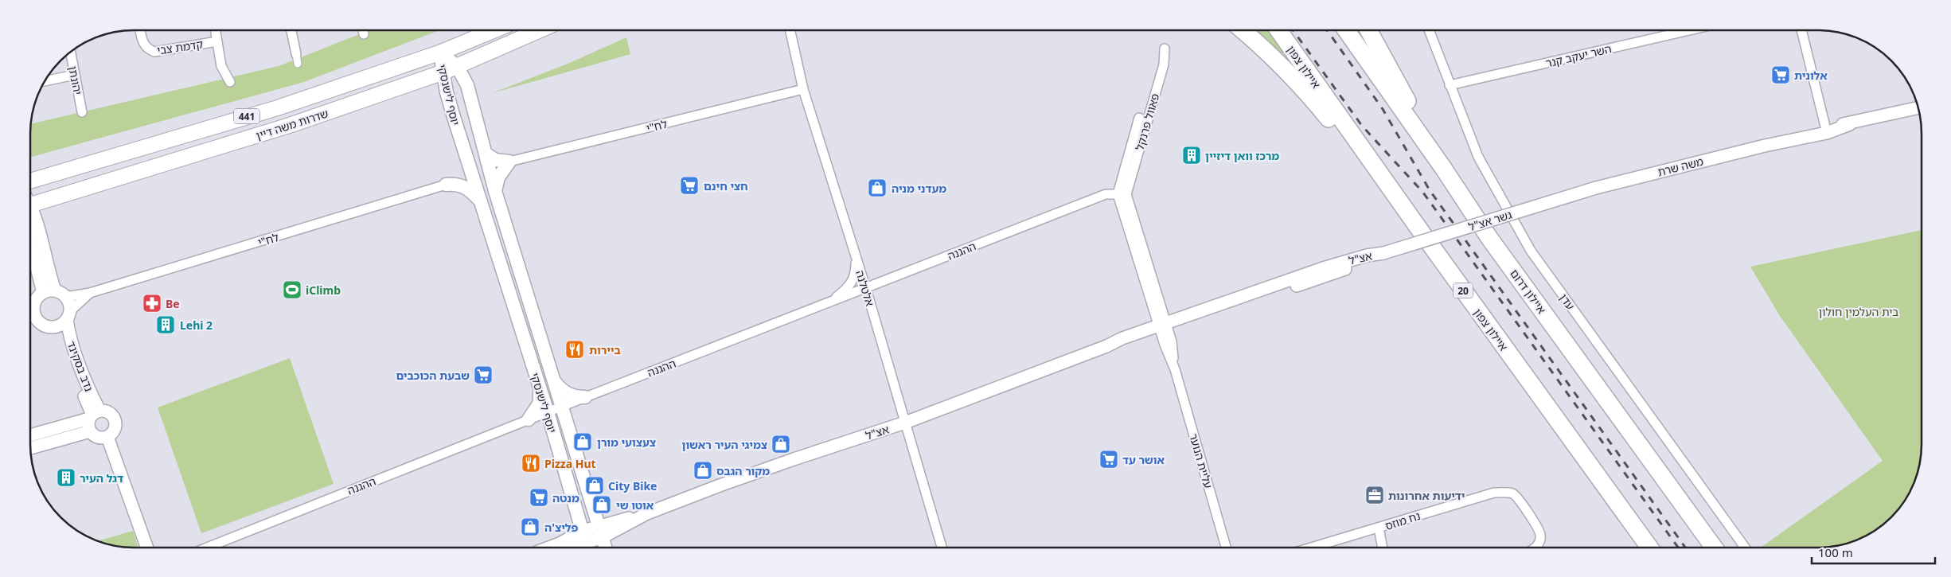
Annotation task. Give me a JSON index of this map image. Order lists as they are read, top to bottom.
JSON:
{
  "streets": {
    "highway": ["איילון צפון", "20", "איילון דרום"],
    "main road": ["יוסף לישנסקי", "441", "שדרות משה דיין"],
    "street": [
      "קדמת צבי",
      "השר יעקב קנר",
      "יהונתן",
      "פאוול פרנקל",
      "לח\"י",
      "משה שרת",
      "גשר אצ\"ל",
      "ההגנה",
      "אצ\"ל",
      "אלטלנה",
      "עדן",
      "נדב בסקינד",
      "עליית הנוער",
      "נח מוזס"
    ]
  },
  "crossings": [
    ["השר יעקב קנר", "עדן"],
    ["יוסף לישנסקי", "שדרות משה דיין"],
    ["יוסף לישנסקי", "ההגנה"],
    ["יוסף לישנסקי", "אצ\"ל"],
    ["פאוול פרנקל", "ההגנה"],
    ["פאוול פרנקל", "עליית הנוער"],
    ["לח\"י", "אלטלנה"],
    ["לח\"י", "נדב בסקינד"],
    ["משה שרת", "גשר אצ\"ל"],
    ["גשר אצ\"ל", "אצ\"ל"],
    ["ההגנה", "אלטלנה"],
    ["ההגנה", "עליית הנוער"],
    ["אצ\"ל", "אלטלנה"],
    ["אצ\"ל", "עליית הנוער"]
  ],
  "parks": ["בית העלמין חולון"],
  "places": {
    "supermarket": [
      "אלונית",
      "חצי חינם",
      "שבעת הכוכבים",
      "אושר עד",
      "מנטה"
    ],
    "building": ["מרכז וואן דיזיין", "Lehi 2", "דגל העיר"],
    "shop": [
      "מעדני מניה",
      "צעצועי מורן",
      "צמיגי העיר ראשון",
      "מקור הגבס",
      "City Bike",
      "אוטו שי",
      "פליצ'ה"
    ],
    "sports": ["iClimb"],
    "pharmacy": ["Be"],
    "restaurant": ["ביירות", "Pizza Hut"],
    "office": ["ידיעות אחרונות"]
  },
  "scale_bar": "100 m"
}
